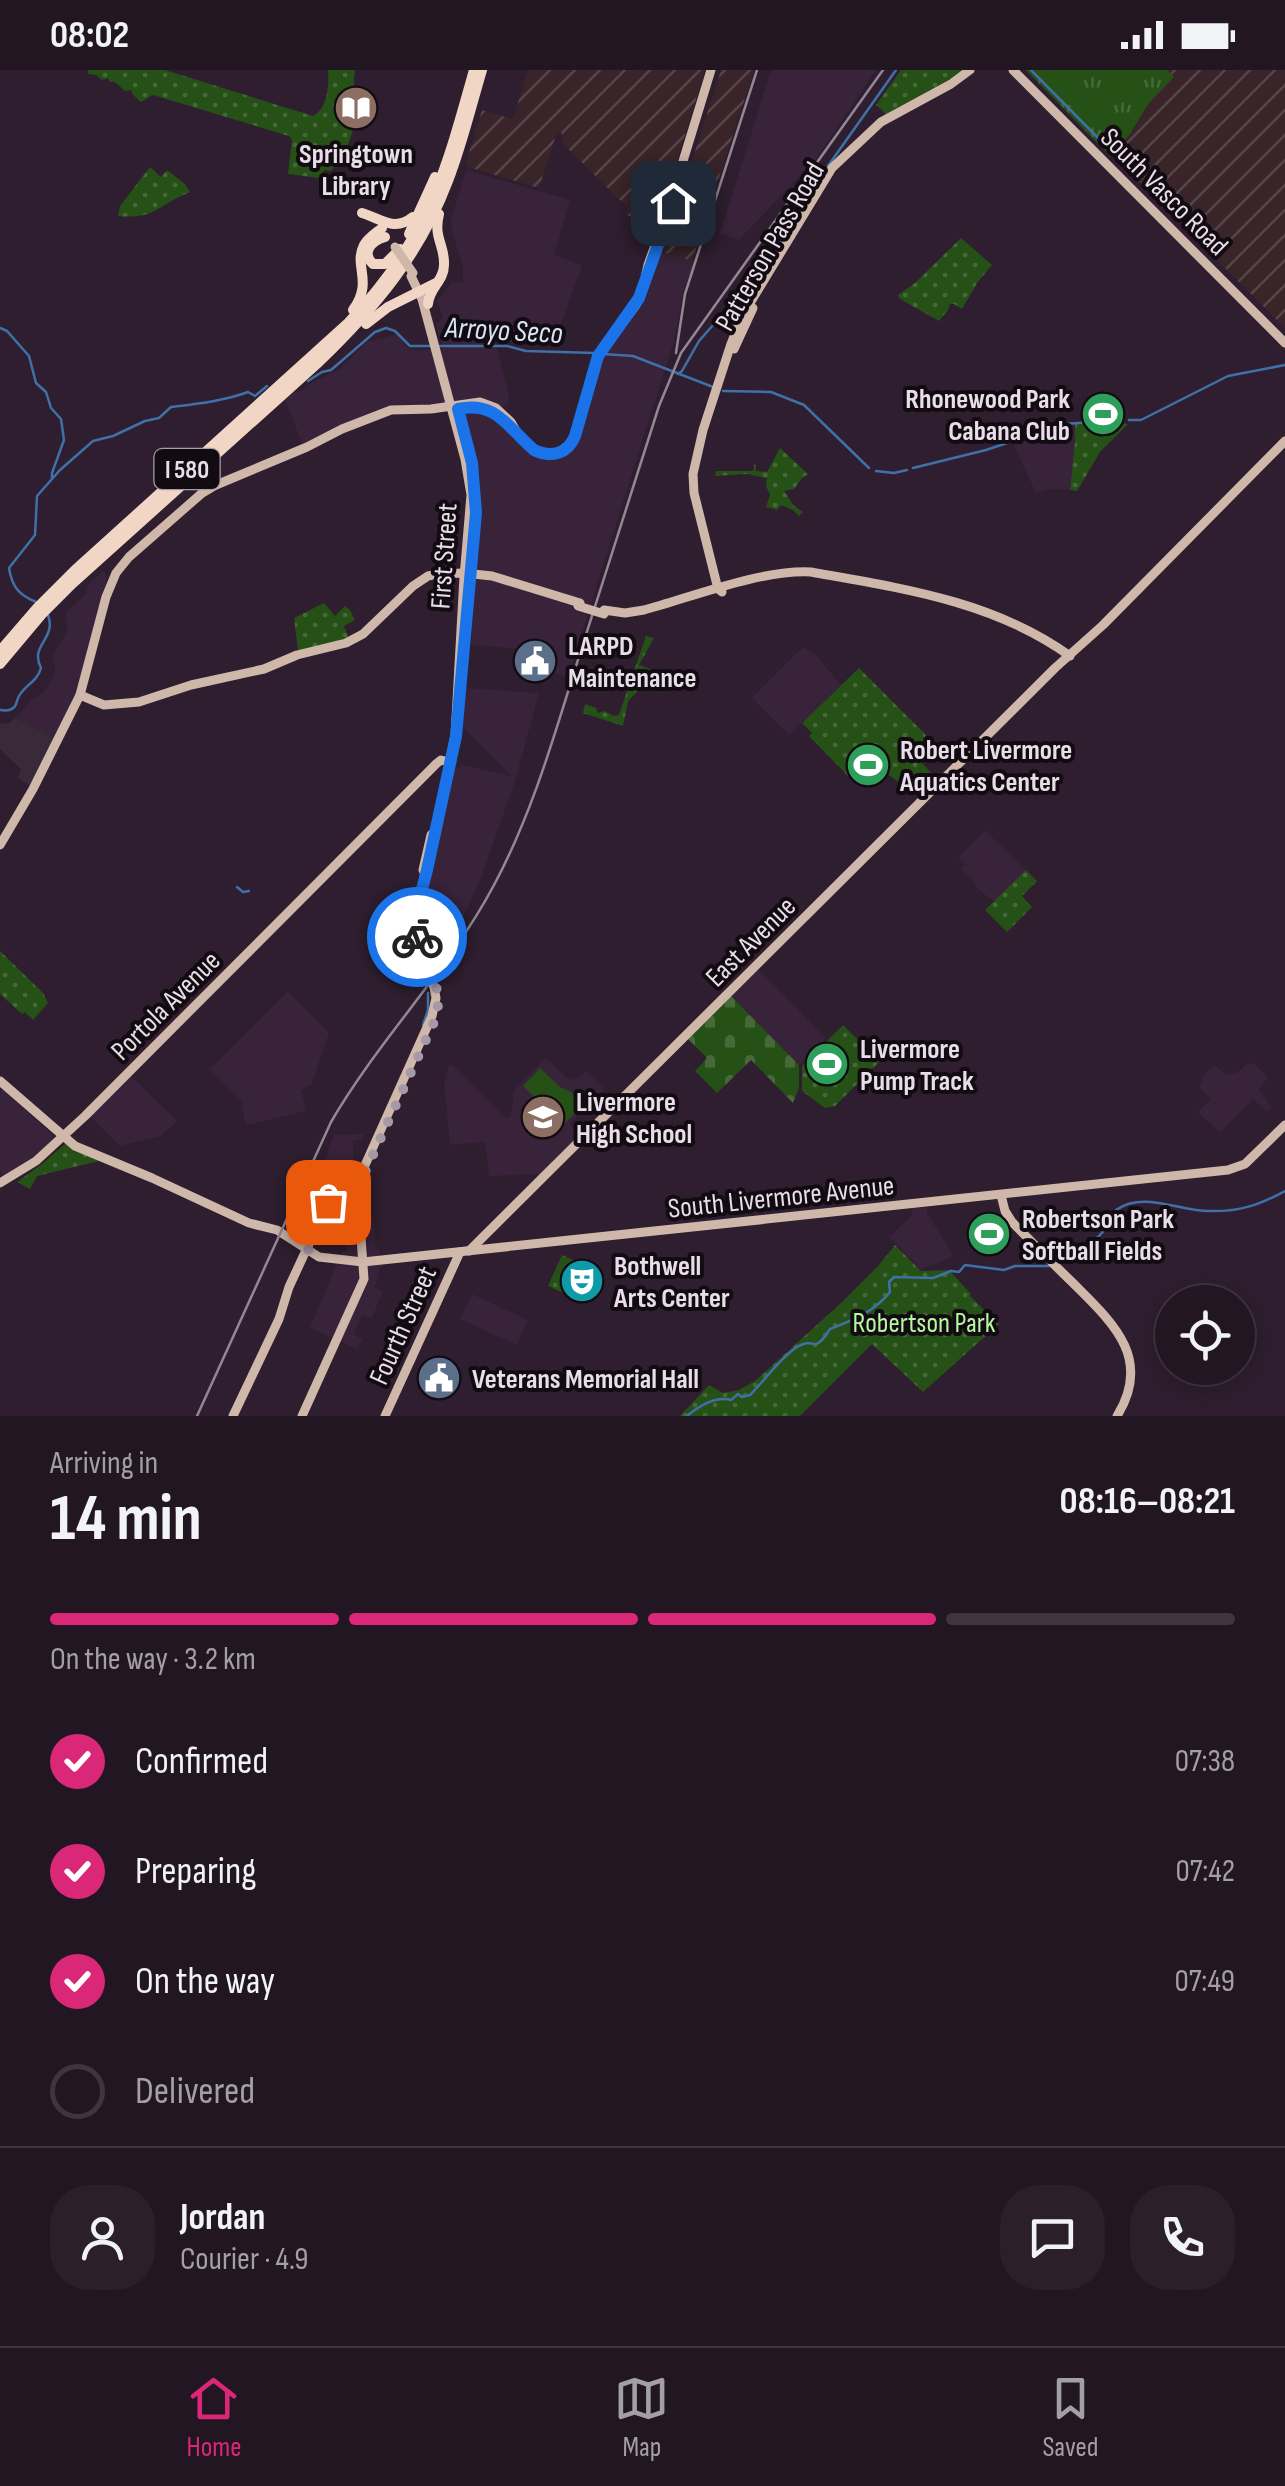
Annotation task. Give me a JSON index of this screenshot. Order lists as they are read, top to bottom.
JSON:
{
  "streets": {
    "highway": ["I 580"],
    "main road": [
      "South Vasco Road",
      "Patterson Pass Road",
      "First Street",
      "East Avenue",
      "Portola Avenue",
      "South Livermore Avenue",
      "Fourth Street"
    ]
  },
  "crossings": [
    ["First Street", "Portola Avenue"],
    ["First Street", "South Livermore Avenue"],
    ["East Avenue", "South Livermore Avenue"],
    ["East Avenue", "Fourth Street"],
    ["South Livermore Avenue", "Fourth Street"]
  ],
  "water": ["Arroyo Seco"],
  "parks": ["Robertson Park"],
  "places": {
    "library": ["Springtown Library"],
    "sports": [
      "Rhonewood Park Cabana Club",
      "Robert Livermore Aquatics Center",
      "Livermore Pump Track",
      "Robertson Park Softball Fields"
    ],
    "public building": ["LARPD Maintenance", "Veterans Memorial Hall"],
    "school or university": ["Livermore High School"],
    "theatre": ["Bothwell Arts Center"]
  },
  "page": {
    "status": "08:02",
    "heading": ["14 min", "Arriving in", "08:16–08:21"],
    "panel": ["Jordan", "Courier · 4.9"],
    "bar": "On the way · 3.2 km",
    "list": [
      ["Confirmed", "07:38"],
      ["Preparing", "07:42"],
      ["On the way", "07:49"],
      "Delivered"
    ],
    "tabs": ["Home", "Map", "Saved"]
  }
}
